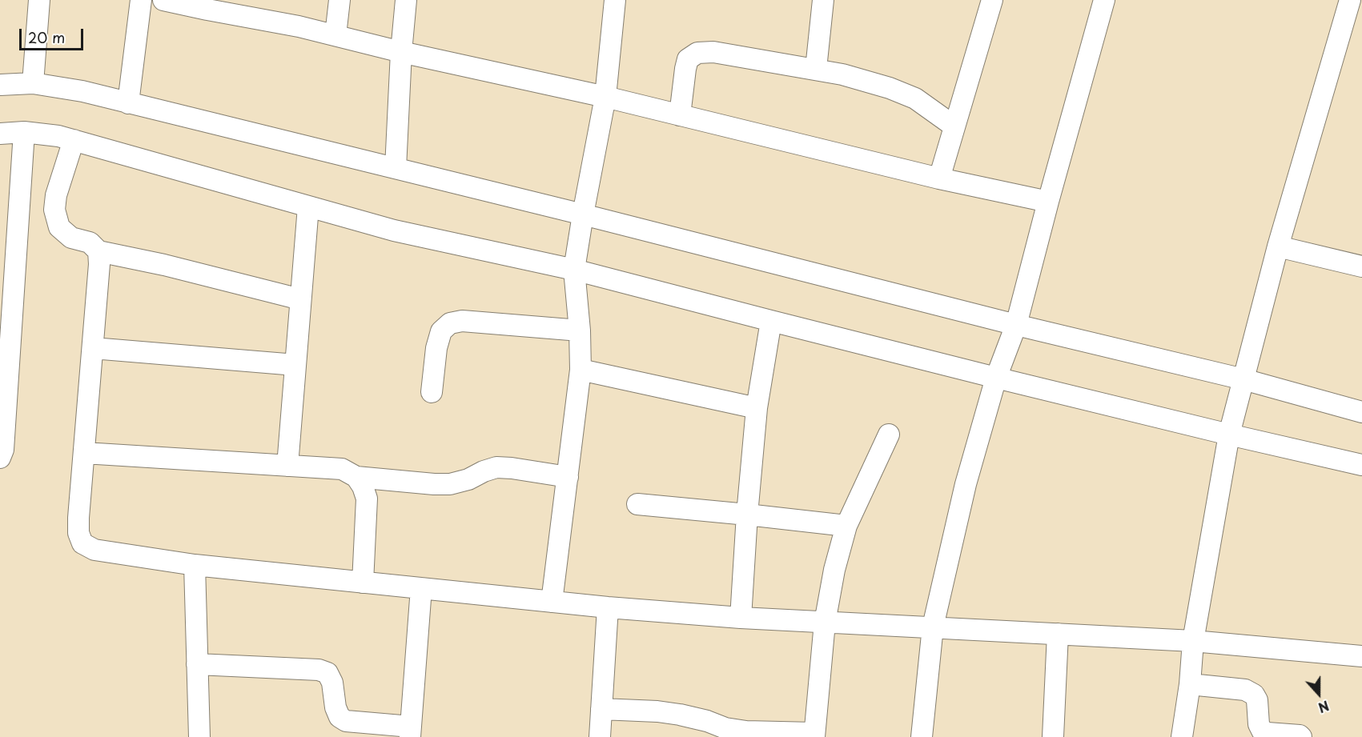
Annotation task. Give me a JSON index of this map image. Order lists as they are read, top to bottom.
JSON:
{
  "scale_bar": "20 m",
  "north": "bottom"
}
